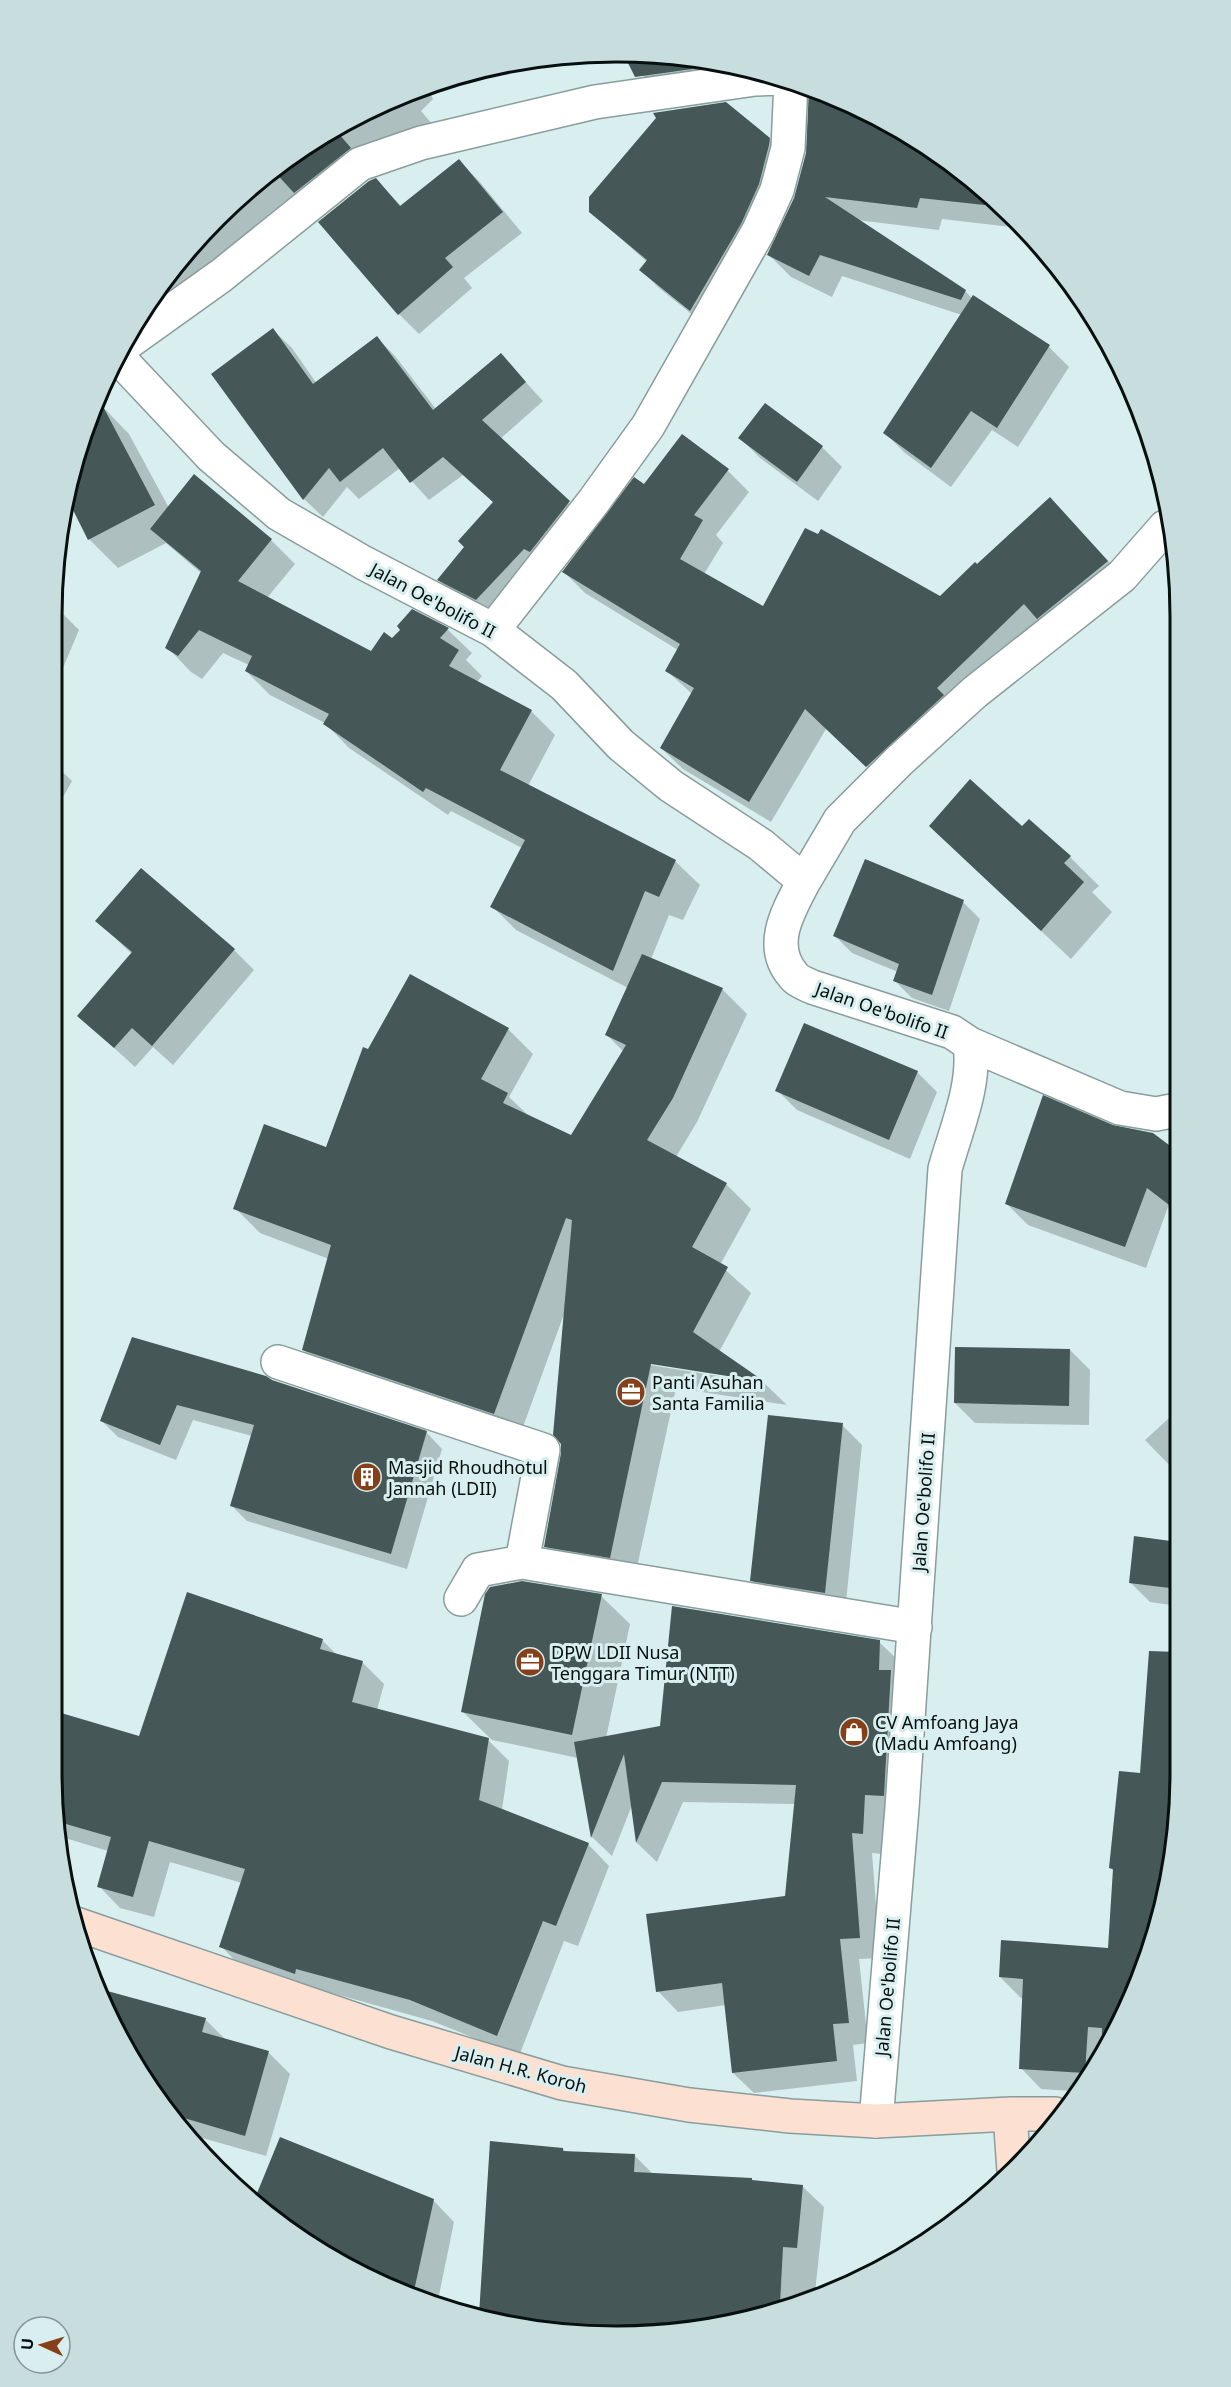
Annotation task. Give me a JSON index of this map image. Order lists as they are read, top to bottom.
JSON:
{
  "streets": {
    "main road": ["Jalan H.R. Koroh"],
    "street": ["Jalan Oe'bolifo II"]
  },
  "crossings": [
    ["Jalan Oe'bolifo II", "Jalan H.R. Koroh"]
  ],
  "places": {
    "office": ["Panti Asuhan Santa Familia", "DPW LDII Nusa Tenggara Timur (NTT)"],
    "building": ["Masjid Rhoudhotul Jannah (LDII)"],
    "shop": ["CV Amfoang Jaya (Madu Amfoang)"]
  },
  "north": "left"
}
